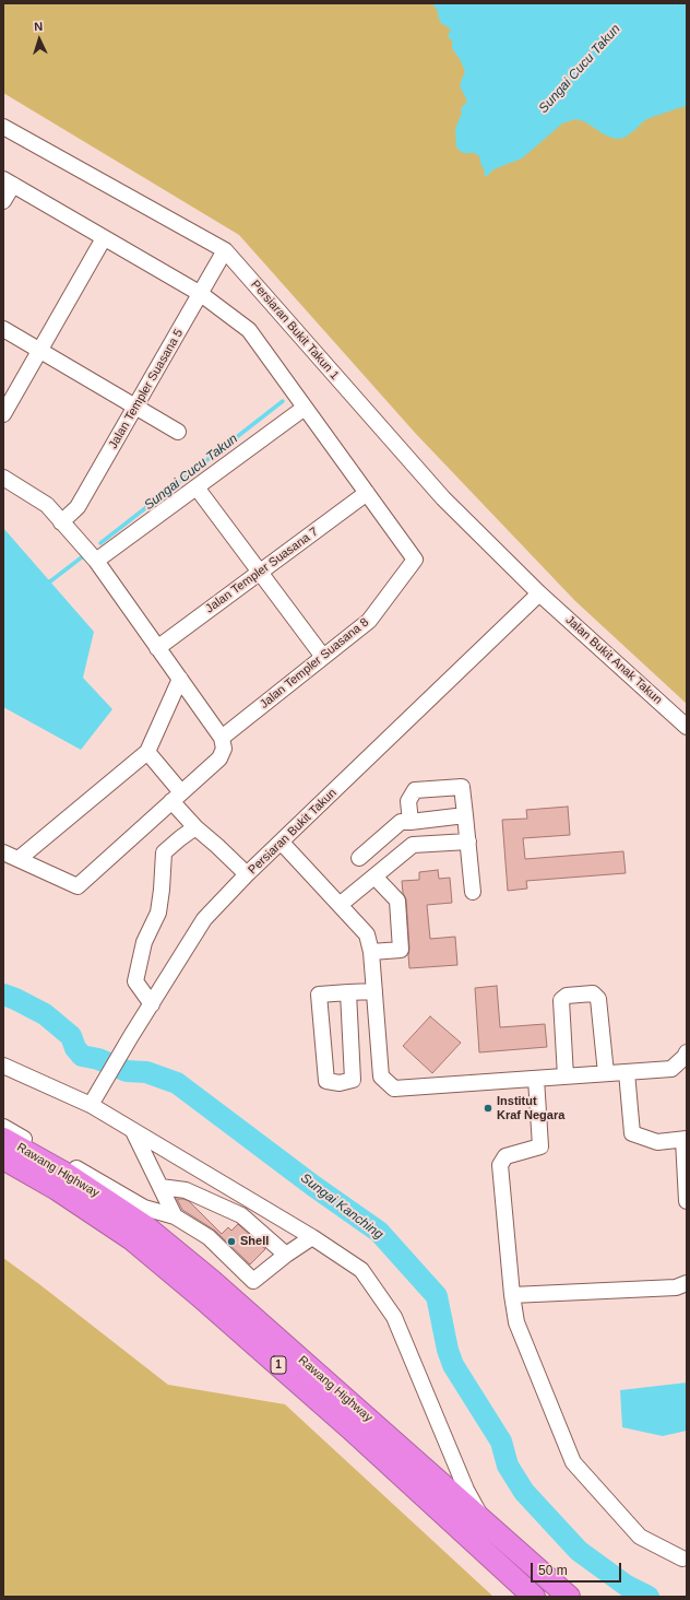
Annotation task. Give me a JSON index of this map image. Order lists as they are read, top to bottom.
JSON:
{
  "streets": {
    "highway": ["Rawang Highway", "1"],
    "street": [
      "Persiaran Bukit Takun 1",
      "Jalan Templer Suasana 5",
      "Jalan Templer Suasana 7",
      "Jalan Bukit Anak Takun",
      "Jalan Templer Suasana 8",
      "Persiaran Bukit Takun"
    ]
  },
  "crossings": [
    ["Persiaran Bukit Takun 1", "Jalan Templer Suasana 5"],
    ["Persiaran Bukit Takun 1", "Jalan Bukit Anak Takun"],
    ["Persiaran Bukit Takun 1", "Persiaran Bukit Takun"],
    ["Jalan Templer Suasana 7", "Jalan Templer Suasana 8"],
    ["Jalan Bukit Anak Takun", "Persiaran Bukit Takun"]
  ],
  "water": ["Sungai Cucu Takun", "Sungai Kanching"],
  "places": ["Institut Kraf Negara", "Shell"],
  "scale_bar": "50 m",
  "north": "top"
}
